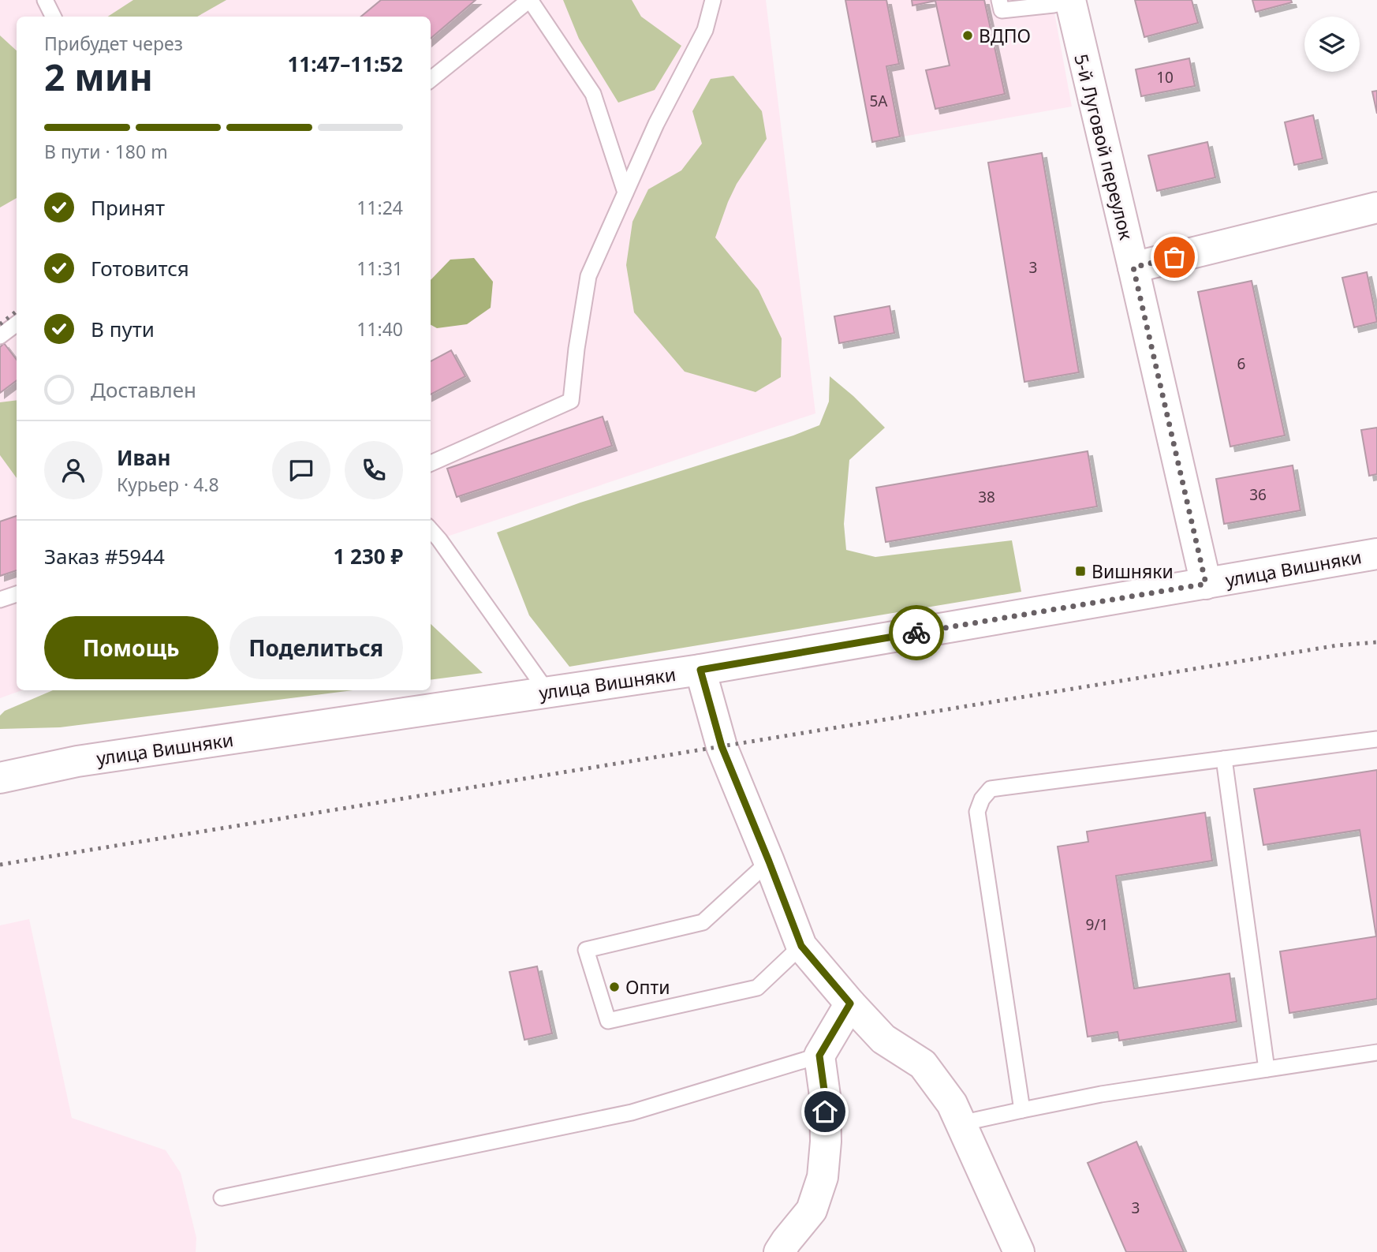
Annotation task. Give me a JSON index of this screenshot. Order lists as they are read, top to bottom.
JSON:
{
  "streets": {
    "street": ["5-й Луговой переулок", "улица Вишняки"]
  },
  "crossings": [
    ["5-й Луговой переулок", "улица Вишняки"]
  ],
  "places": {
    "other": ["ВДПО", "Опти"],
    "transit": ["Вишняки"]
  },
  "house_numbers": [
    "10",
    "5А",
    "3",
    "6",
    "36",
    "38",
    "9/1",
    "3"
  ],
  "page": {
    "heading": ["2 мин", "Прибудет через", "11:47–11:52"],
    "panel": [
      "Иван",
      "Курьер · 4.8",
      "Заказ #5944",
      "1 230 ₽"
    ],
    "bar": "В пути · 180 m",
    "list": [
      ["Принят", "11:24"],
      ["Готовится", "11:31"],
      ["В пути", "11:40"],
      "Доставлен"
    ],
    "buttons": ["Помощь", "Поделиться"]
  }
}
